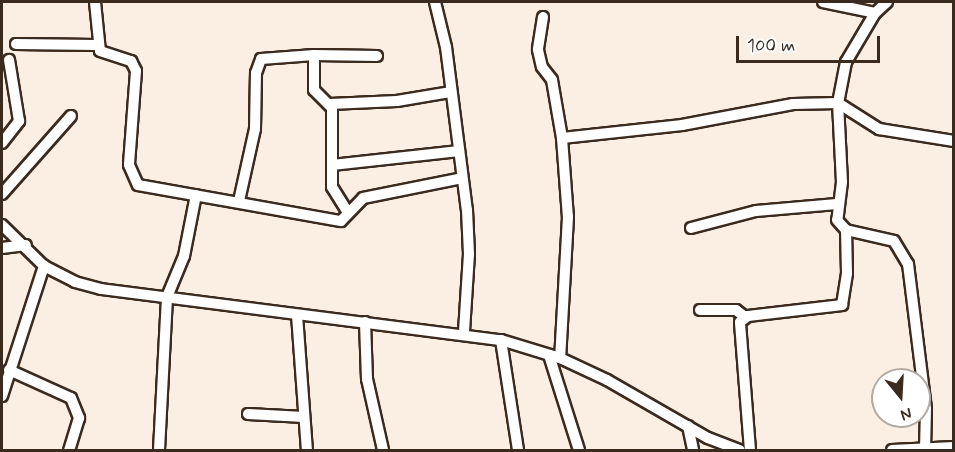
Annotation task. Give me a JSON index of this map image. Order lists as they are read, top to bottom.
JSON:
{
  "scale_bar": "100 m",
  "north": "bottom"
}
